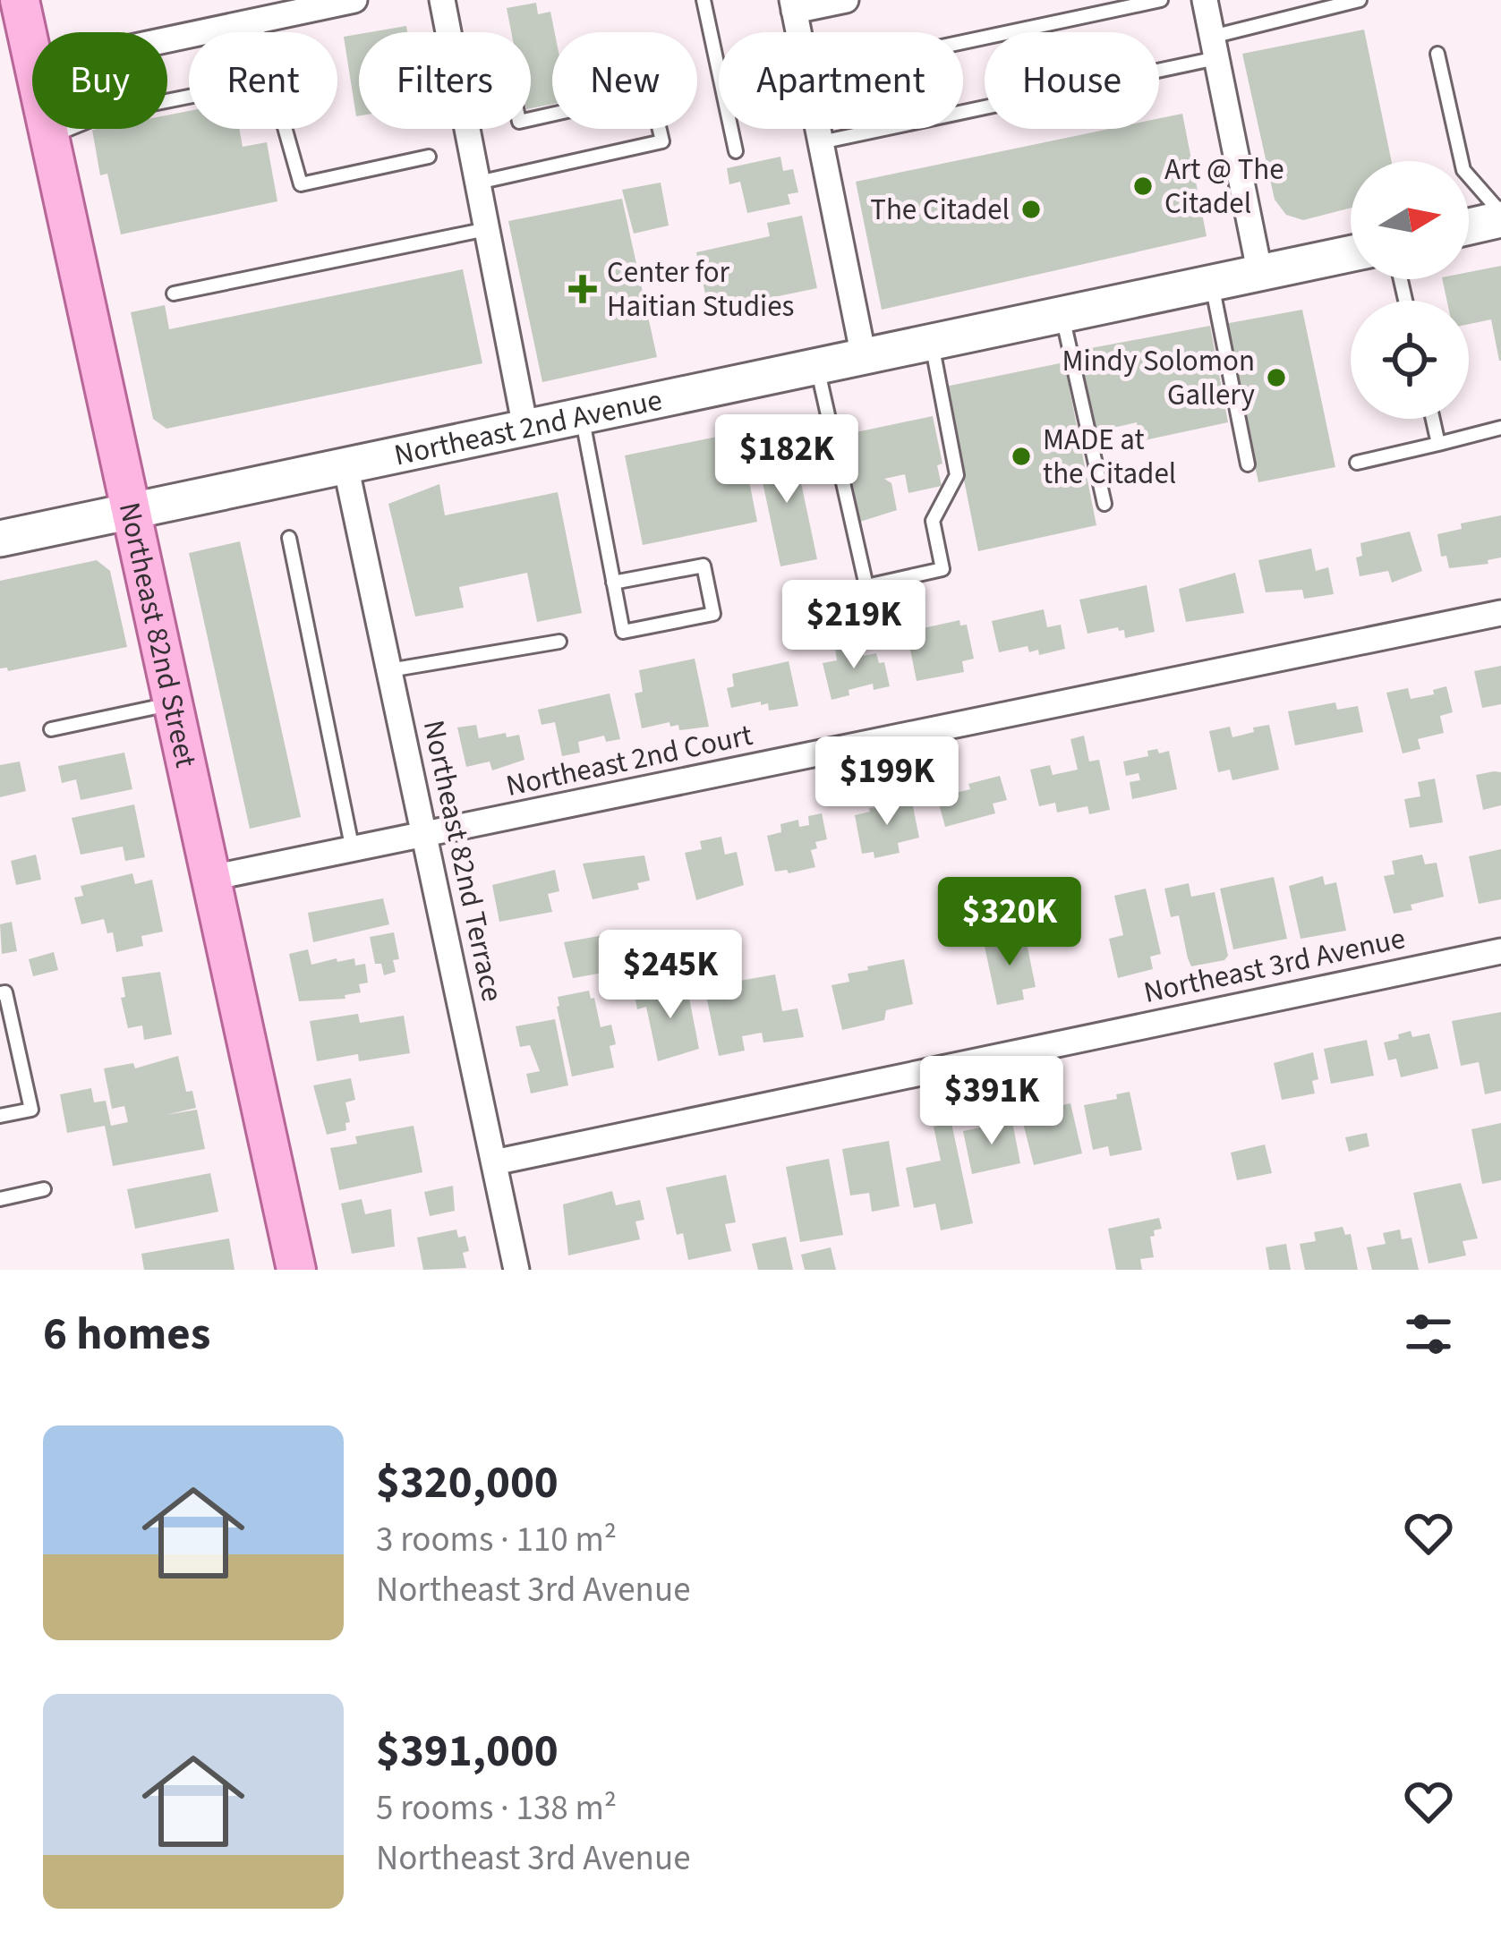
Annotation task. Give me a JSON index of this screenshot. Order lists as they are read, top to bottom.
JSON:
{
  "streets": {
    "main road": ["Northeast 2nd Avenue", "Northeast 82nd Street"],
    "street": ["Northeast 2nd Court", "Northeast 82nd Terrace", "Northeast 3rd Avenue"]
  },
  "crossings": [
    ["Northeast 2nd Avenue", "Northeast 82nd Street"],
    ["Northeast 2nd Avenue", "Northeast 82nd Terrace"],
    ["Northeast 82nd Street", "Northeast 2nd Court"],
    ["Northeast 2nd Court", "Northeast 82nd Terrace"],
    ["Northeast 82nd Terrace", "Northeast 3rd Avenue"]
  ],
  "places": {
    "other": [
      "Art @ The Citadel",
      "The Citadel",
      "Mindy Solomon Gallery",
      "MADE at the Citadel"
    ],
    "health": ["Center for Haitian Studies"]
  },
  "north": "right",
  "page": {
    "chip": [
      "Buy",
      "Rent",
      "Filters",
      "New",
      "Apartment",
      "House"
    ],
    "price": [
      "$182K",
      "$219K",
      "$199K",
      "$320K",
      "$245K",
      "$391K"
    ],
    "heading": "6 homes",
    "list": [
      {
        "name": "$320,000",
        "note": "3 rooms · 110 m² · Northeast 3rd Avenue"
      },
      {
        "name": "$391,000",
        "note": "5 rooms · 138 m² · Northeast 3rd Avenue"
      }
    ]
  }
}
